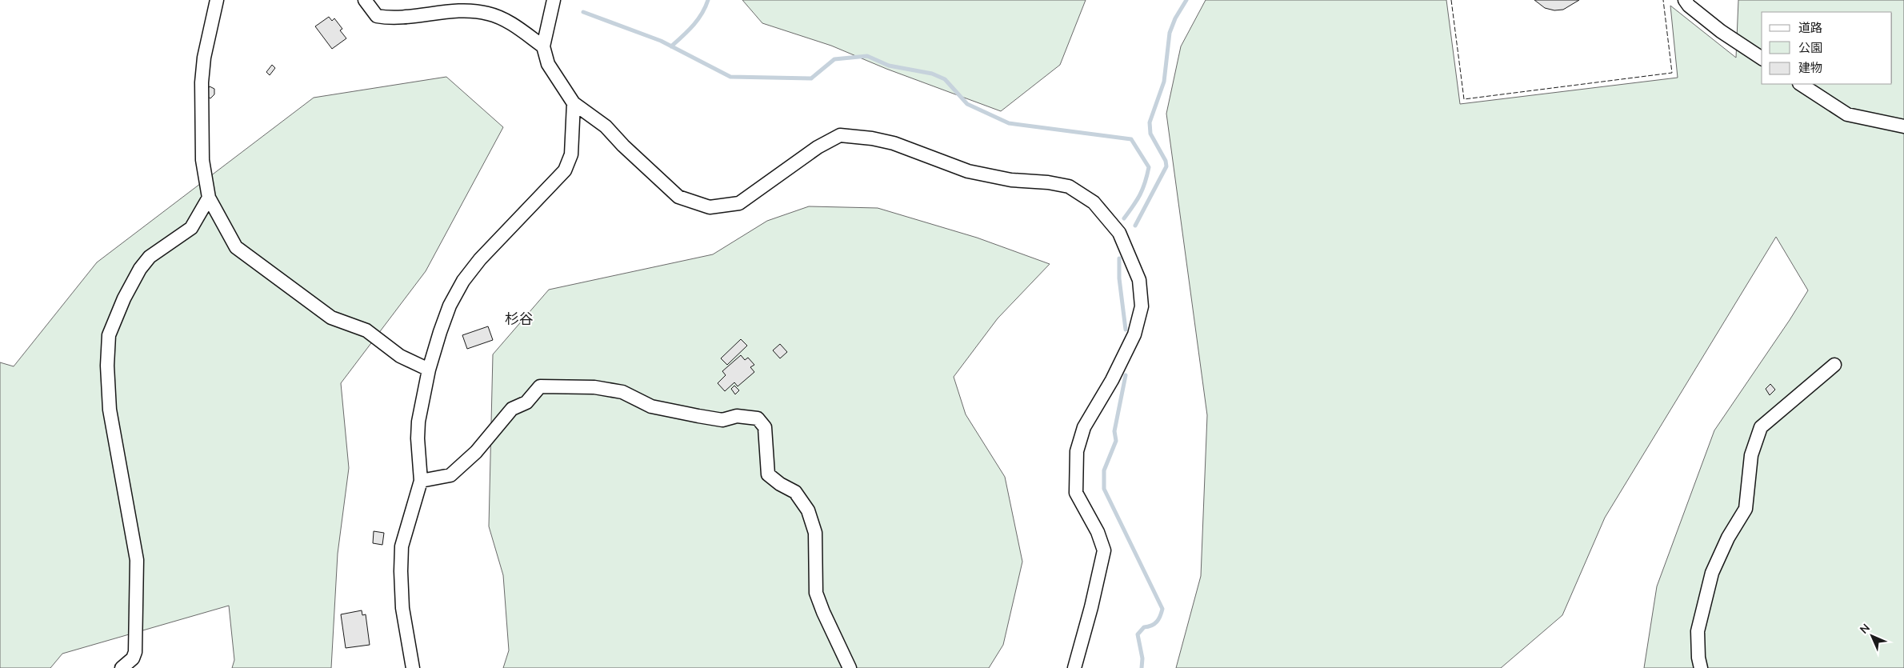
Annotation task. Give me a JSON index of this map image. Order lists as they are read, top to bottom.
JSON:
{
  "districts": ["杉谷"],
  "legend": ["道路", "公園", "建物"],
  "north": "top left"
}
